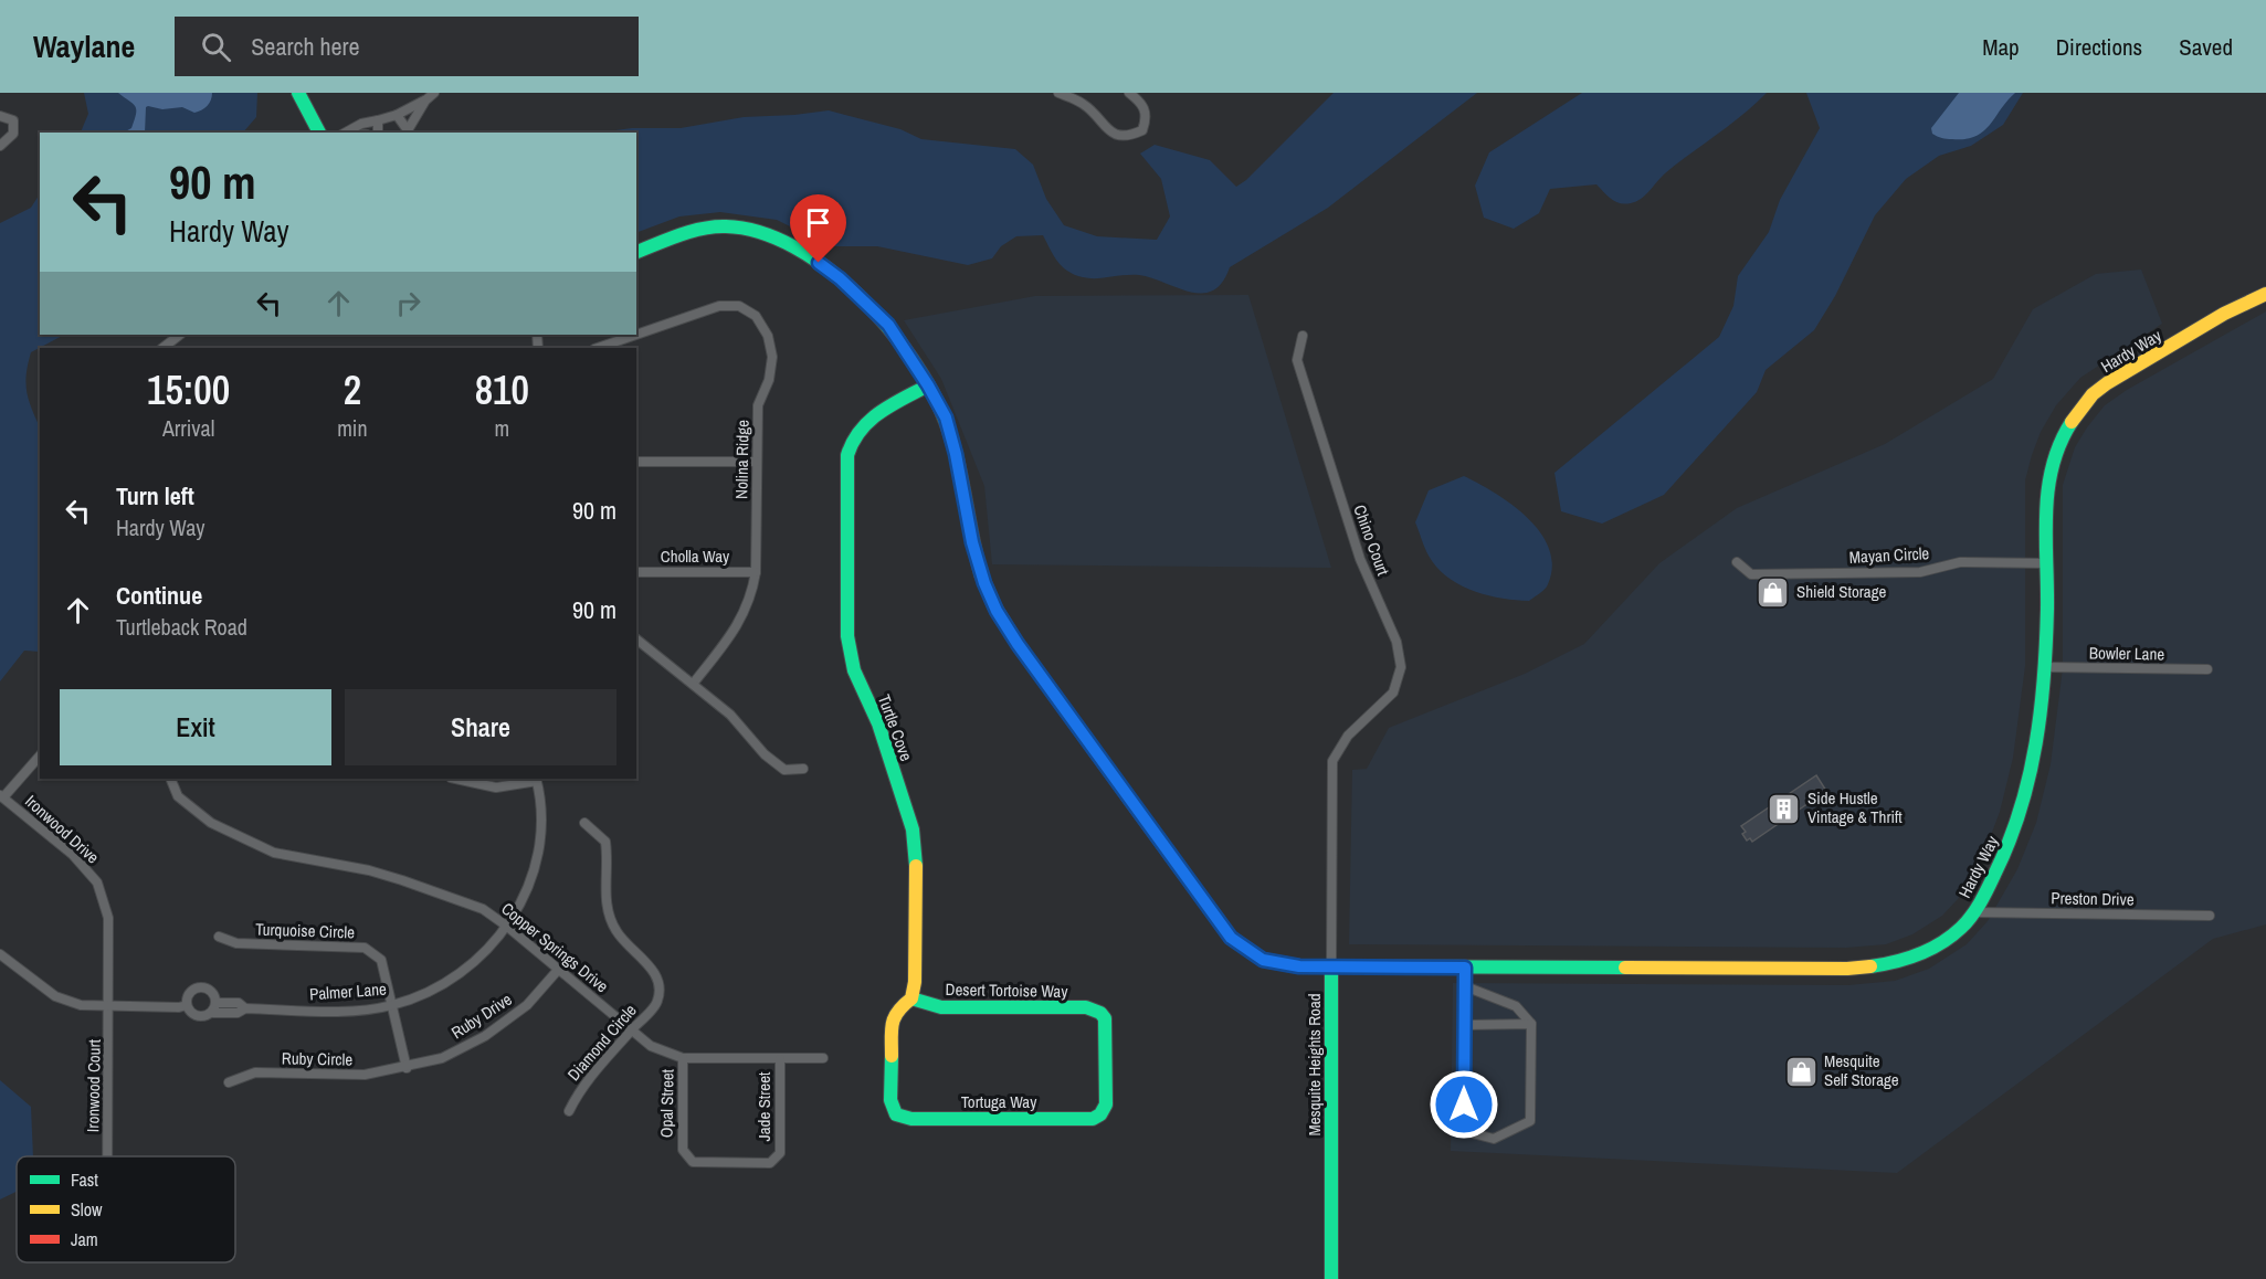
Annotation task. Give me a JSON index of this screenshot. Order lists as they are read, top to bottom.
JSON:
{
  "streets": {
    "main road": [
      "Hardy Way",
      "Turtle Cove",
      "Desert Tortoise Way",
      "Mesquite Heights Road",
      "Tortuga Way"
    ],
    "street": [
      "Nolina Ridge",
      "Chino Court",
      "Mayan Circle",
      "Cholla Way",
      "Bowler Lane",
      "Ironwood Drive",
      "Preston Drive",
      "Turquoise Circle",
      "Copper Springs Drive",
      "Palmer Lane",
      "Ruby Drive",
      "Diamond Circle",
      "Ruby Circle",
      "Ironwood Court",
      "Opal Street",
      "Jade Street"
    ]
  },
  "crossings": [
    ["Hardy Way", "Mayan Circle"],
    ["Hardy Way", "Bowler Lane"],
    ["Hardy Way", "Turtle Cove"],
    ["Hardy Way", "Preston Drive"],
    ["Hardy Way", "Mesquite Heights Road"],
    ["Nolina Ridge", "Cholla Way"],
    ["Chino Court", "Mesquite Heights Road"],
    ["Turtle Cove", "Desert Tortoise Way"],
    ["Turtle Cove", "Tortuga Way"],
    ["Ironwood Drive", "Palmer Lane"],
    ["Ironwood Drive", "Ironwood Court"],
    ["Turquoise Circle", "Palmer Lane"],
    ["Turquoise Circle", "Ruby Drive"],
    ["Turquoise Circle", "Ruby Circle"],
    ["Copper Springs Drive", "Palmer Lane"],
    ["Copper Springs Drive", "Ruby Drive"],
    ["Copper Springs Drive", "Diamond Circle"],
    ["Copper Springs Drive", "Opal Street"],
    ["Copper Springs Drive", "Jade Street"],
    ["Desert Tortoise Way", "Tortuga Way"],
    ["Palmer Lane", "Ironwood Court"],
    ["Ruby Drive", "Ruby Circle"],
    ["Opal Street", "Jade Street"]
  ],
  "places": {
    "shop": ["Shield Storage", "Mesquite Self Storage"],
    "building": ["Side Hustle Vintage & Thrift"]
  },
  "legend": ["Fast", "Slow", "Jam"],
  "page": {
    "header": "Waylane",
    "search": "Search here",
    "nav": ["Map", "Directions", "Saved"],
    "turn": ["90 m", "Hardy Way"],
    "eta": [
      "15:00",
      "Arrival",
      "2",
      "min",
      "810",
      "m"
    ],
    "list": [
      {
        "name": "Turn left",
        "note": "Hardy Way",
        "value": "90 m"
      },
      {
        "name": "Continue",
        "note": "Turtleback Road",
        "value": "90 m"
      }
    ],
    "buttons": ["Exit", "Share"]
  }
}
